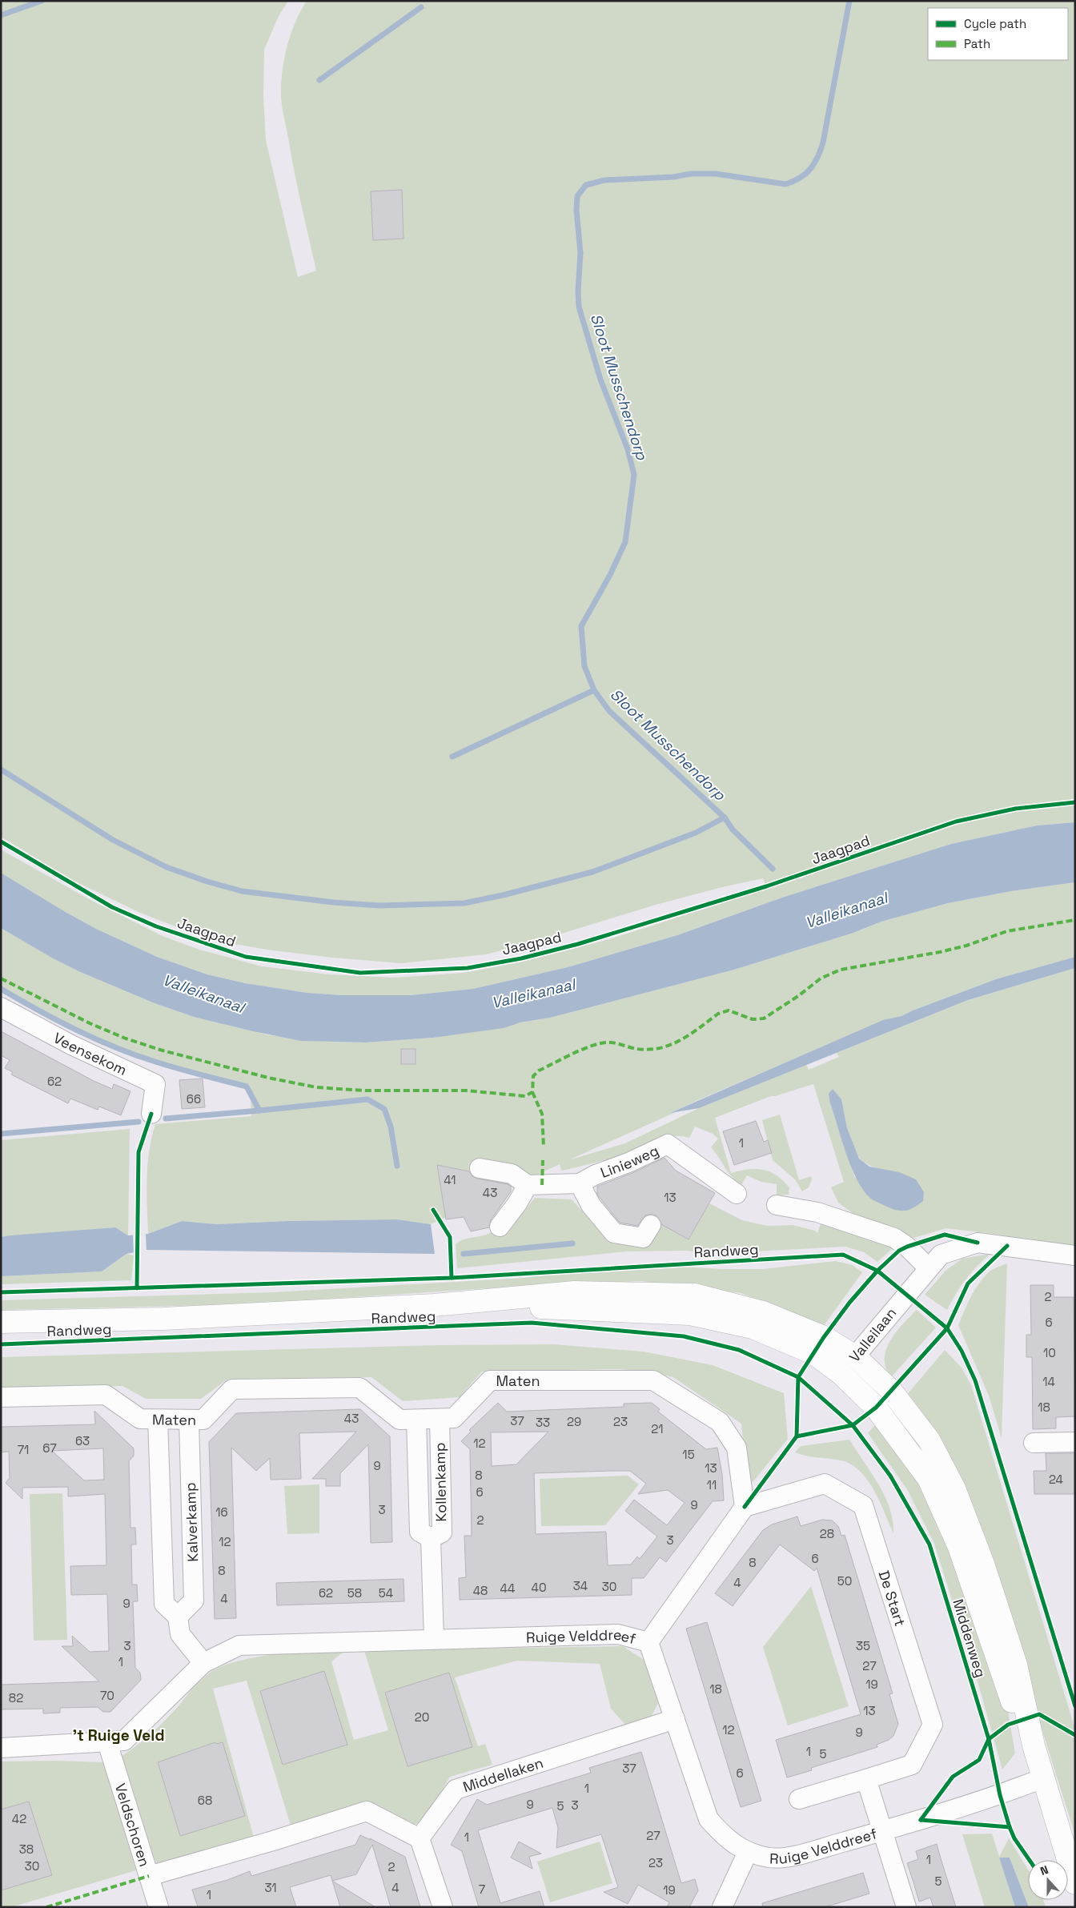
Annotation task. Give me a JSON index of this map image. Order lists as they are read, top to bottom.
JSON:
{
  "streets": {
    "main road": ["Randweg", "Valleilaan", "Middenweg"],
    "street": [
      "Veensekom",
      "Linieweg",
      "Maten",
      "Kollenkamp",
      "Kalverkamp",
      "De Start",
      "Ruige Velddreef",
      "Middellaken",
      "Veldschoren"
    ],
    "cycle path": ["Jaagpad"]
  },
  "crossings": [
    ["Randweg", "Valleilaan"],
    ["Randweg", "Middenweg"],
    ["Valleilaan", "Middenweg"],
    ["Maten", "Kollenkamp"],
    ["Maten", "Kalverkamp"],
    ["Maten", "De Start"],
    ["Kollenkamp", "Ruige Velddreef"],
    ["Middenweg", "Ruige Velddreef"],
    ["Ruige Velddreef", "Middellaken"],
    ["Ruige Velddreef", "Veldschoren"]
  ],
  "districts": ["'t Ruige Veld"],
  "water": ["Sloot Musschendorp", "Valleikanaal"],
  "house_numbers": [
    "62",
    "66",
    "1",
    "41",
    "43",
    "13",
    "2",
    "6",
    "10",
    "14",
    "18",
    "43",
    "37",
    "29",
    "23",
    "33",
    "21",
    "63",
    "12",
    "67",
    "71",
    "15",
    "9",
    "13",
    "8",
    "24",
    "11",
    "6",
    "9",
    "3",
    "16",
    "2",
    "28",
    "3",
    "12",
    "6",
    "8",
    "8",
    "50",
    "4",
    "34",
    "30",
    "40",
    "44",
    "48",
    "62",
    "58",
    "54",
    "4",
    "9",
    "3",
    "35",
    "1",
    "27",
    "19",
    "18",
    "70",
    "82",
    "13",
    "20",
    "12",
    "9",
    "1",
    "5",
    "37",
    "6",
    "1",
    "68",
    "9",
    "3",
    "5",
    "42",
    "27",
    "1",
    "38",
    "1",
    "23",
    "30",
    "2",
    "5",
    "31",
    "4",
    "7",
    "19",
    "1"
  ],
  "legend": ["Cycle path", "Path"],
  "north": "top"
}
